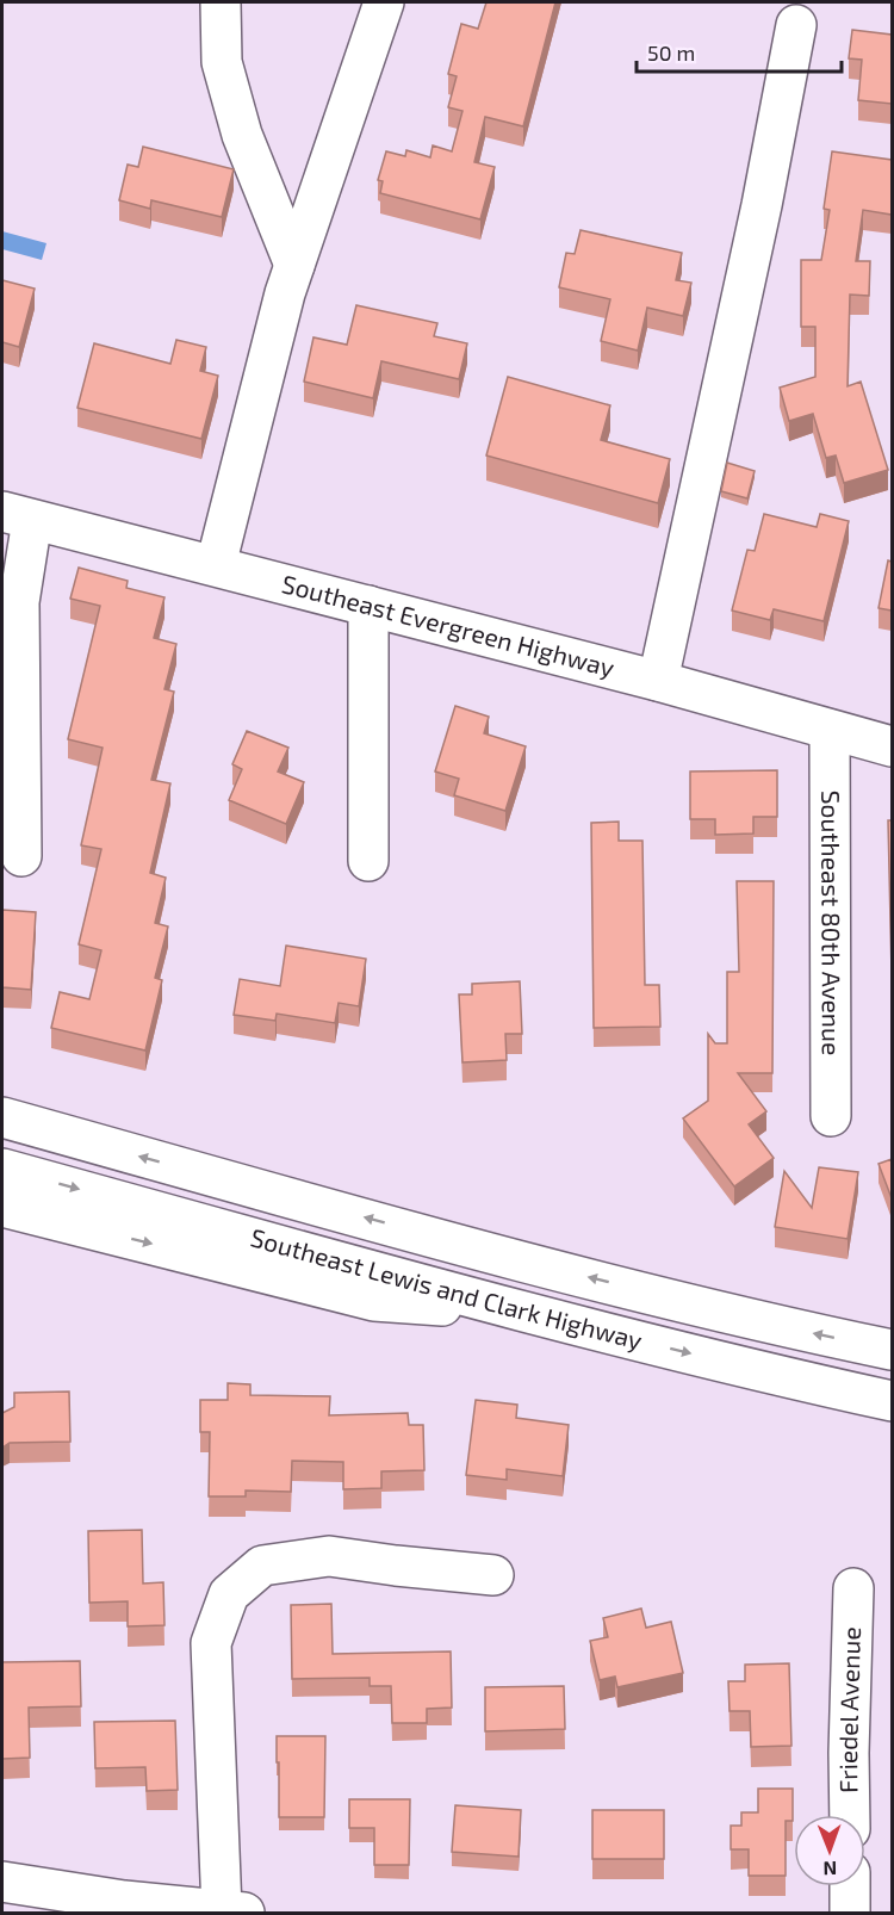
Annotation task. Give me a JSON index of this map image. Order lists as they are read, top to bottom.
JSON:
{
  "streets": {
    "main road": [
      "Southeast Evergreen Highway",
      "Southeast 80th Avenue",
      "Southeast Lewis and Clark Highway",
      "Friedel Avenue"
    ]
  },
  "crossings": [
    ["Southeast Evergreen Highway", "Southeast 80th Avenue"]
  ],
  "scale_bar": "50 m",
  "north": "bottom"
}
